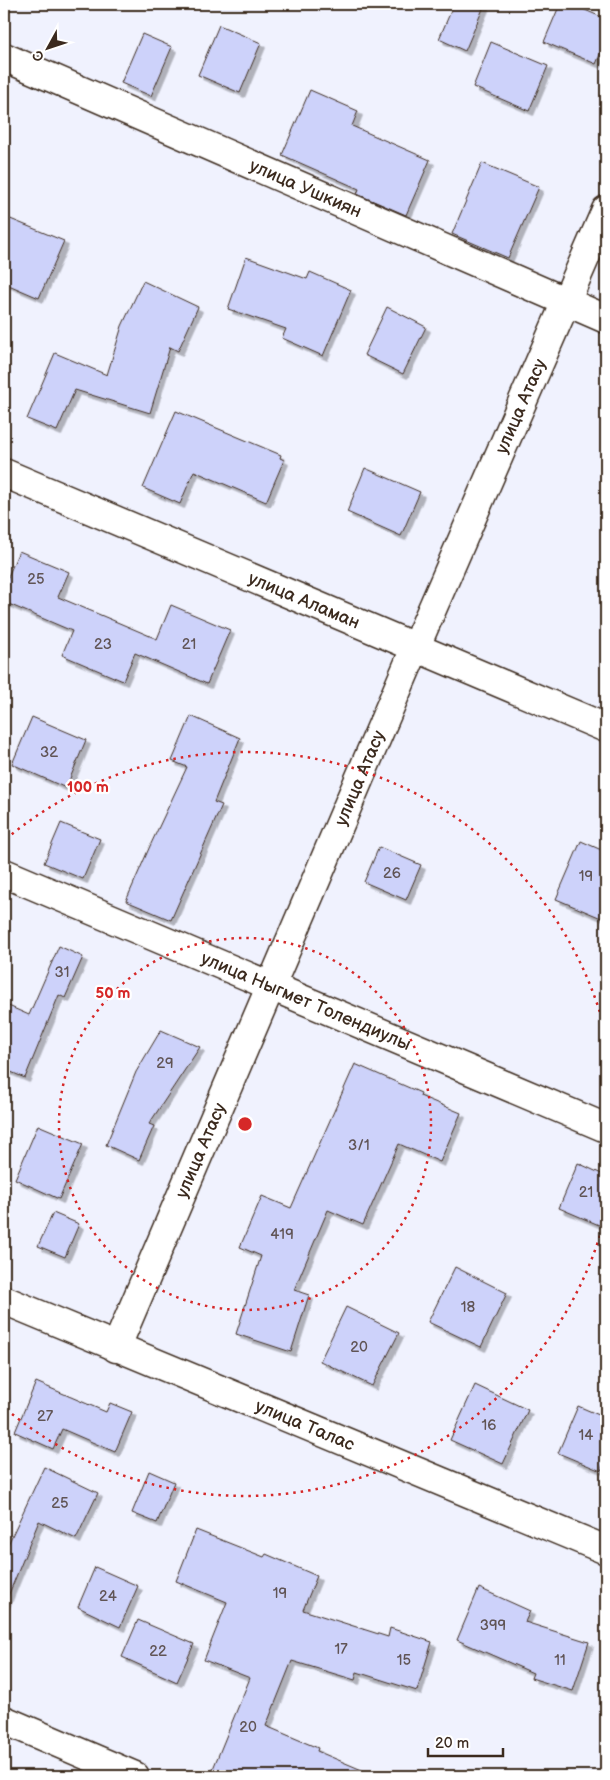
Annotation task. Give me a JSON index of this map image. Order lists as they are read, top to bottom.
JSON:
{
  "streets": {
    "street": [
      "улица Ушкиян",
      "улица Атасу",
      "улица Аламан",
      "улица Ныгмет Толендиулы",
      "улица Талас"
    ]
  },
  "crossings": [
    ["улица Ушкиян", "улица Атасу"],
    ["улица Атасу", "улица Аламан"],
    ["улица Атасу", "улица Ныгмет Толендиулы"],
    ["улица Атасу", "улица Талас"]
  ],
  "house_numbers": [
    "25",
    "23",
    "21",
    "32",
    "26",
    "19",
    "31",
    "29",
    "3/1",
    "21",
    "419",
    "18",
    "20",
    "27",
    "16",
    "14",
    "25",
    "19",
    "24",
    "399",
    "17",
    "22",
    "15",
    "11",
    "20"
  ],
  "scale_bar": "20 m",
  "north": "bottom left",
  "rings": ["100 m", "50 m"]
}
